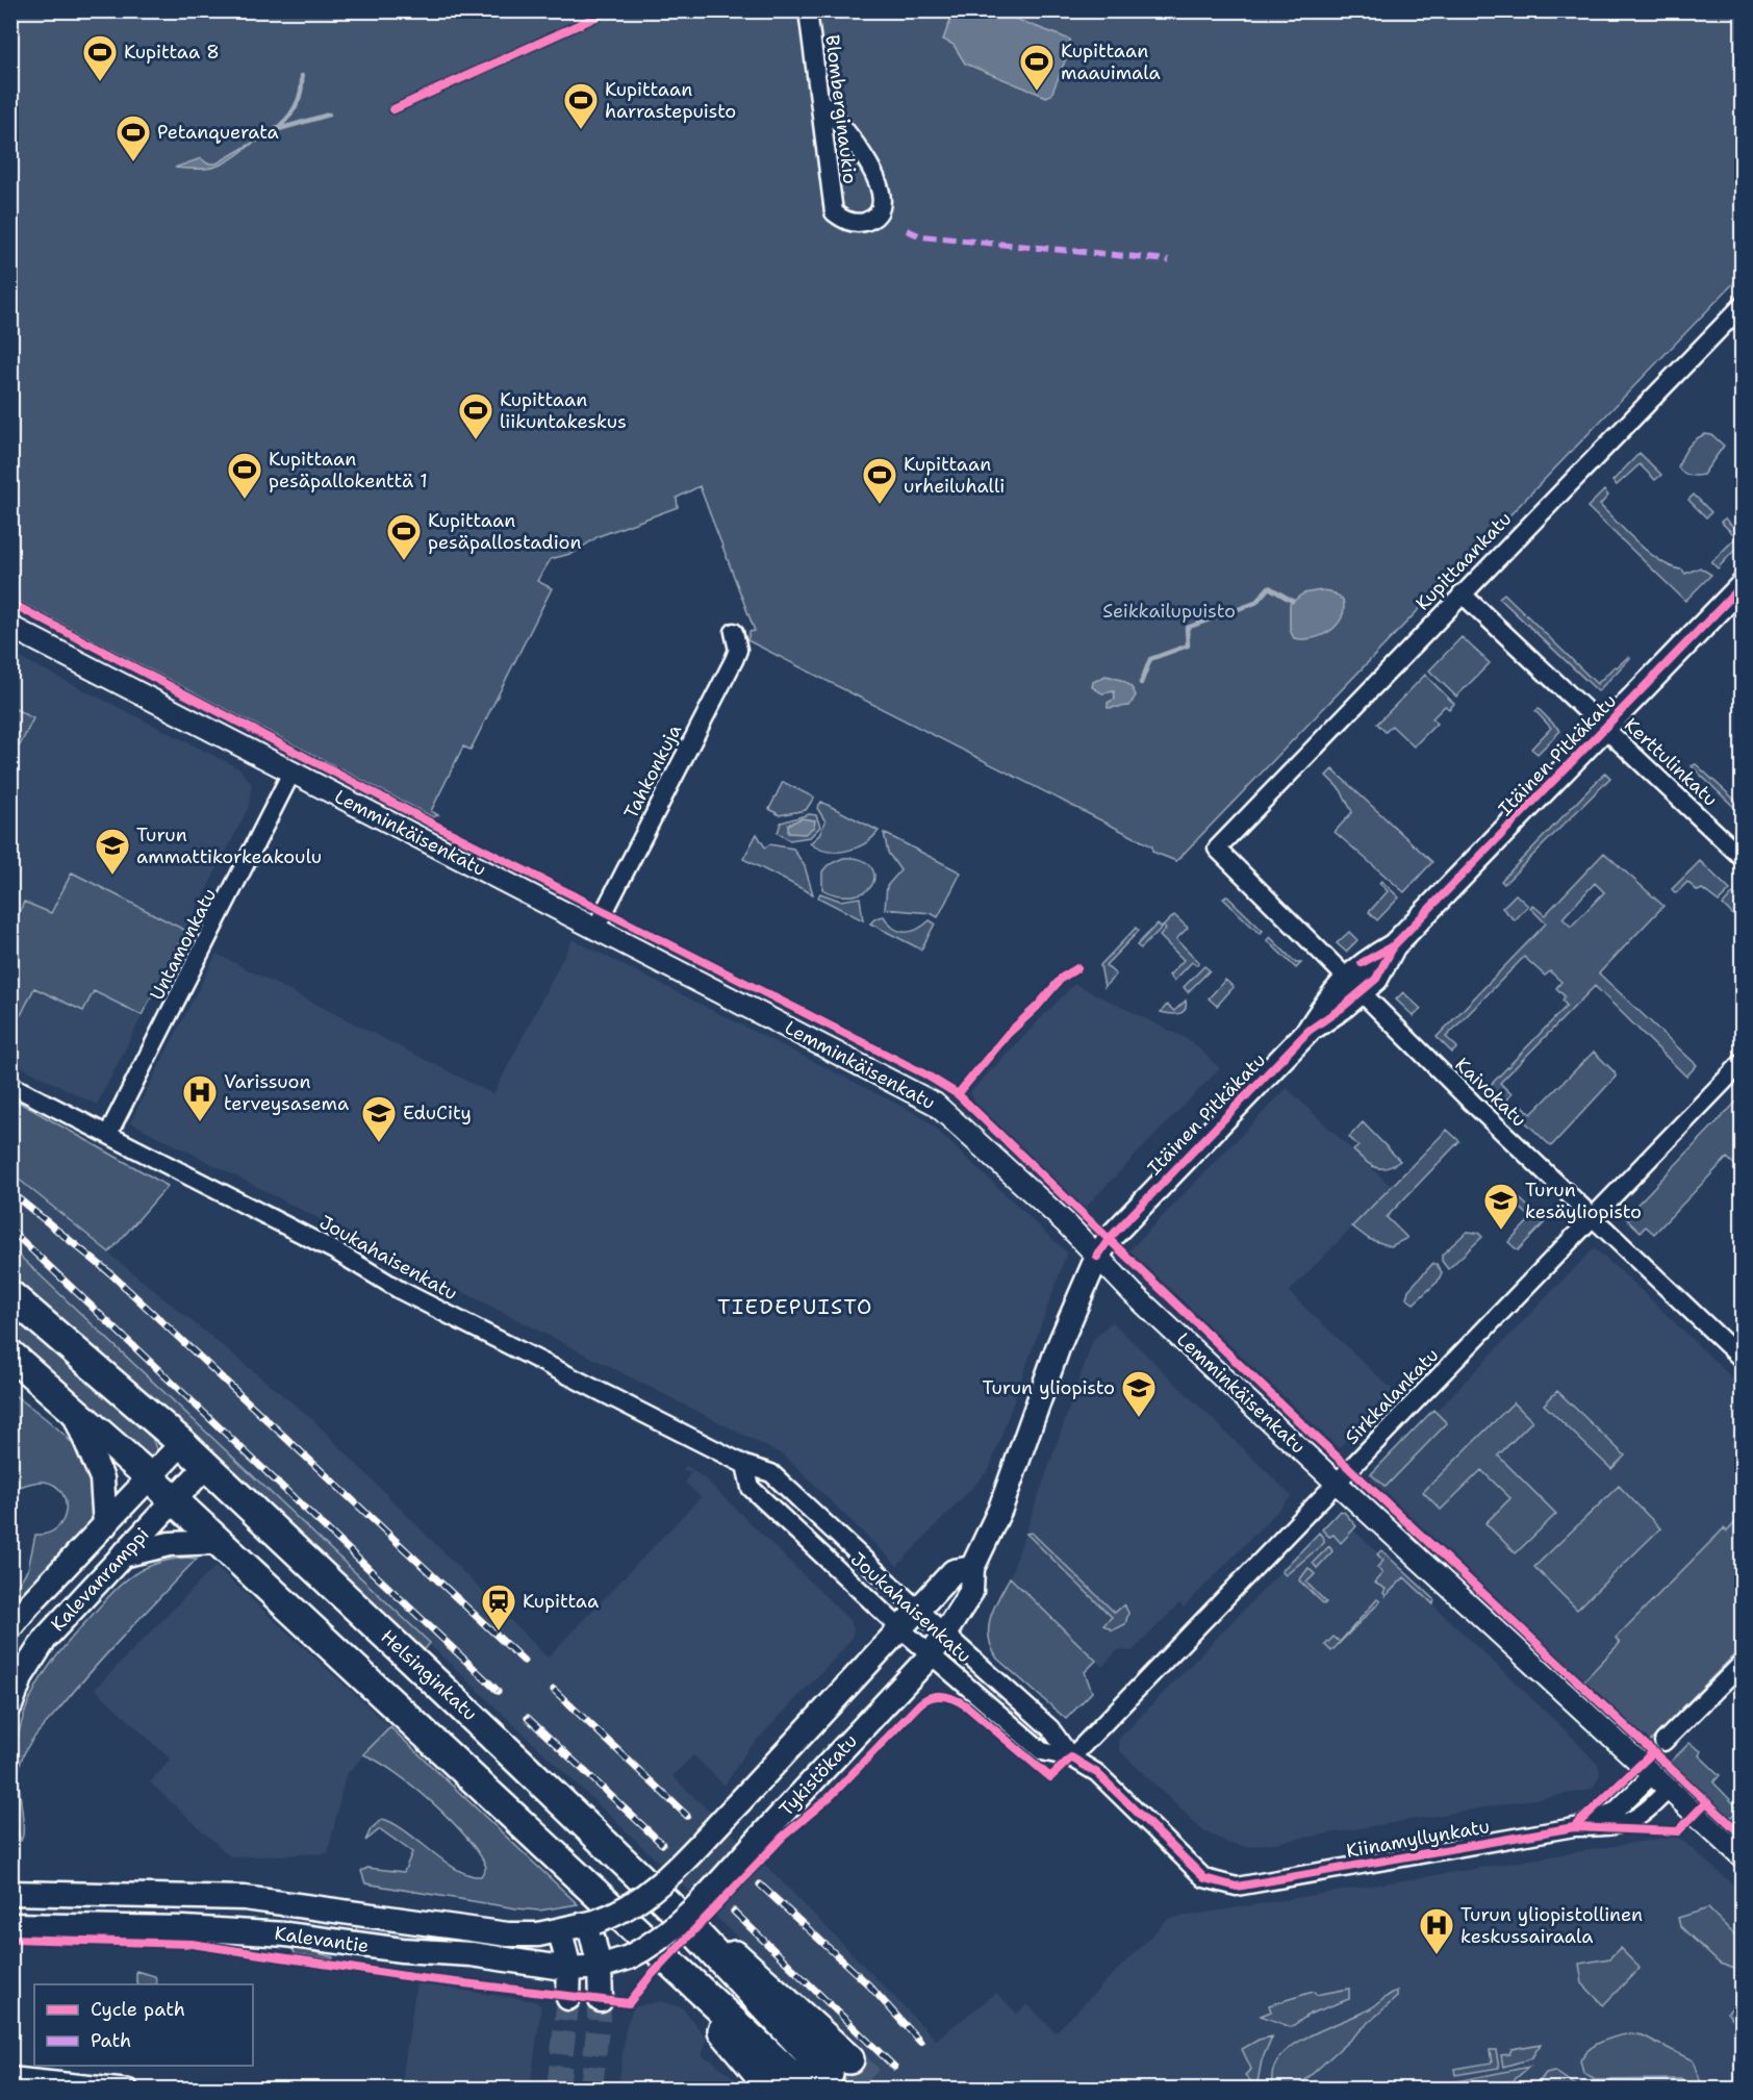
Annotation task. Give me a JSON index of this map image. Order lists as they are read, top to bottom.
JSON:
{
  "streets": {
    "highway": ["Helsinginkatu"],
    "main road": [
      "Itäinen Pitkäkatu",
      "Kalevanramppi",
      "Tykistökatu",
      "Kalevantie"
    ],
    "street": [
      "Blomberginaukio",
      "Kupittaankatu",
      "Kerttulinkatu",
      "Tahkonkuja",
      "Lemminkäisenkatu",
      "Untamonkatu",
      "Kaivokatu",
      "Joukahaisenkatu",
      "Sirkkalankatu",
      "Kiinamyllynkatu"
    ]
  },
  "crossings": [
    ["Kupittaankatu", "Kerttulinkatu"],
    ["Kupittaankatu", "Kaivokatu"],
    ["Itäinen Pitkäkatu", "Kerttulinkatu"],
    ["Itäinen Pitkäkatu", "Lemminkäisenkatu"],
    ["Itäinen Pitkäkatu", "Kaivokatu"],
    ["Itäinen Pitkäkatu", "Tykistökatu"],
    ["Tahkonkuja", "Lemminkäisenkatu"],
    ["Lemminkäisenkatu", "Untamonkatu"],
    ["Lemminkäisenkatu", "Sirkkalankatu"],
    ["Lemminkäisenkatu", "Tykistökatu"],
    ["Lemminkäisenkatu", "Kiinamyllynkatu"],
    ["Untamonkatu", "Joukahaisenkatu"],
    ["Kaivokatu", "Sirkkalankatu"],
    ["Joukahaisenkatu", "Sirkkalankatu"],
    ["Joukahaisenkatu", "Tykistökatu"],
    ["Joukahaisenkatu", "Kiinamyllynkatu"],
    ["Kalevanramppi", "Helsinginkatu"],
    ["Tykistökatu", "Kalevantie"]
  ],
  "districts": ["TIEDEPUISTO"],
  "parks": ["Seikkailupuisto"],
  "places": {
    "sports": [
      "Kupittaa 8",
      "Kupittaan maauimala",
      "Kupittaan harrastepuisto",
      "Petanquerata",
      "Kupittaan liikuntakeskus",
      "Kupittaan pesäpallokenttä 1",
      "Kupittaan urheiluhalli",
      "Kupittaan pesäpallostadion"
    ],
    "school or university": [
      "Turun ammattikorkeakoulu",
      "EduCity",
      "Turun kesäyliopisto",
      "Turun yliopisto"
    ],
    "hospital": ["Varissuon terveysasema", "Turun yliopistollinen keskussairaala"],
    "station": ["Kupittaa"]
  },
  "legend": ["Cycle path", "Path"]
}
